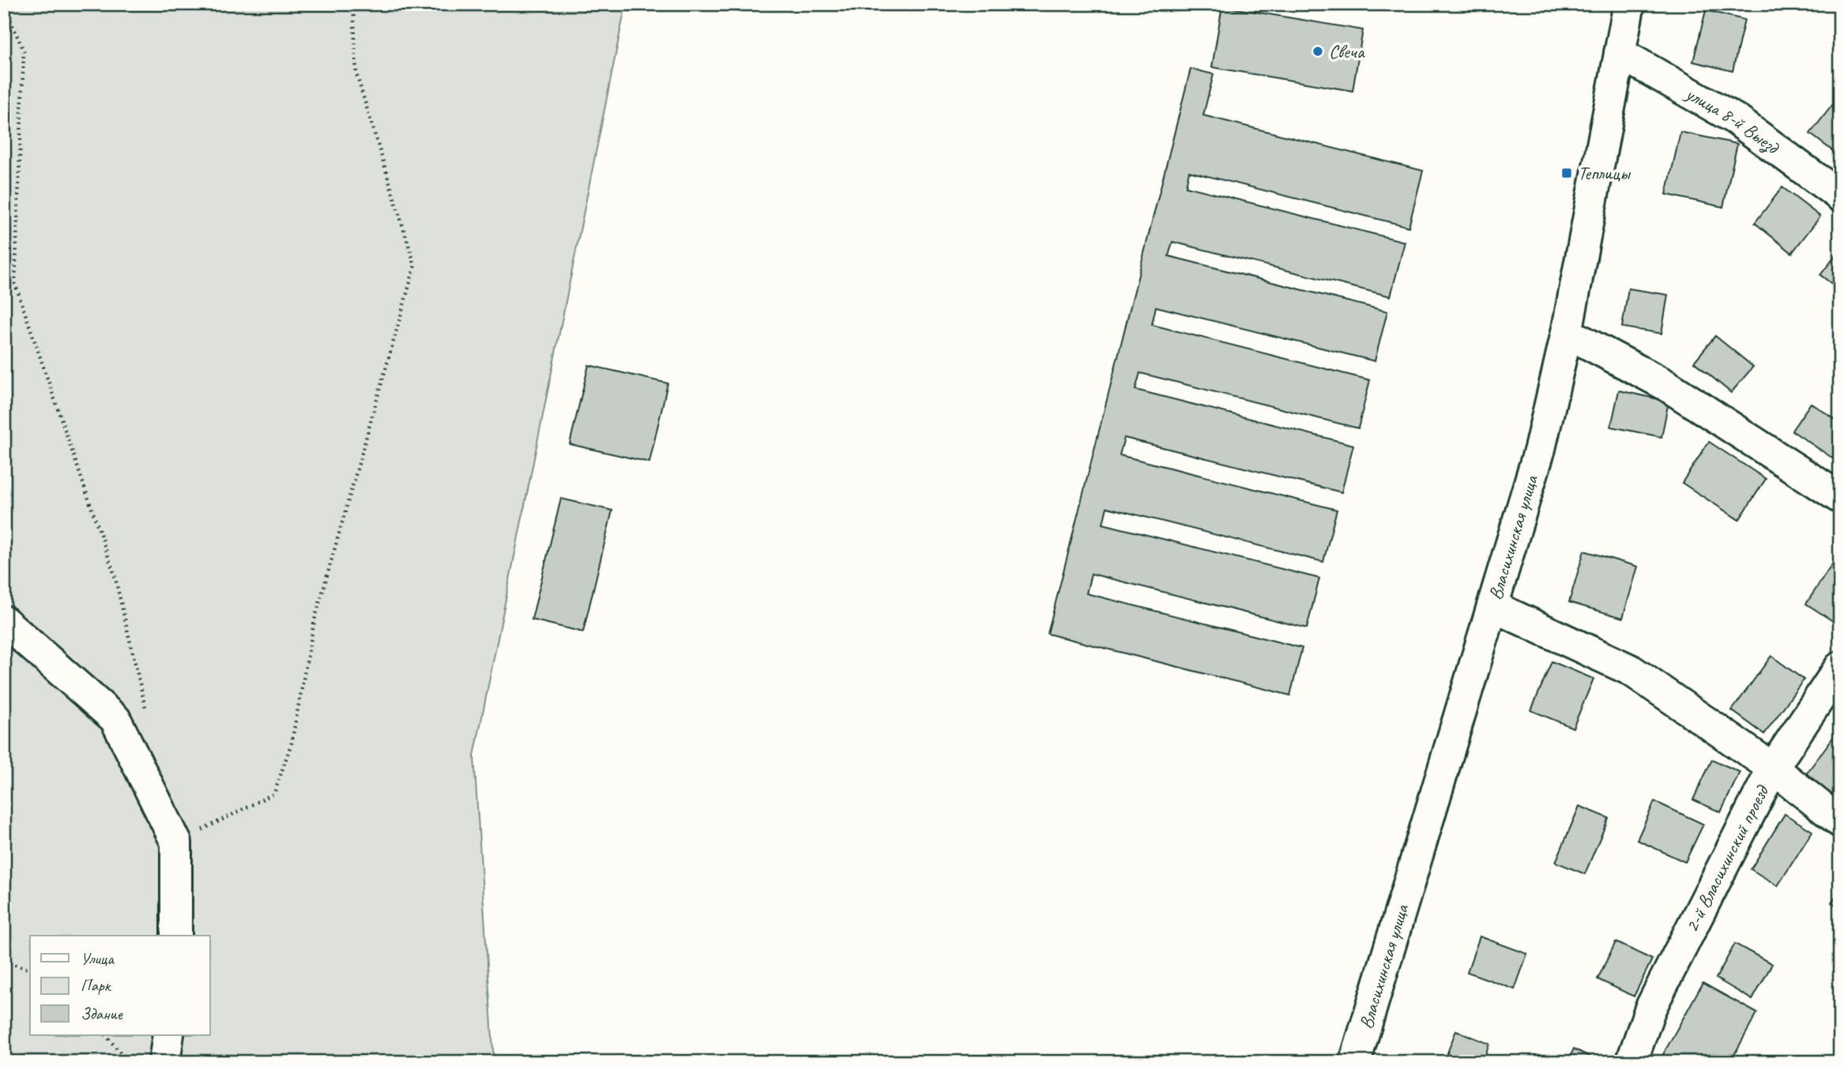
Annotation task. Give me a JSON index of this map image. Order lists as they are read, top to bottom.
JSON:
{
  "streets": {
    "street": ["улица 8-й Выезд", "Власихинская улица", "2-й Власихинский проезд"]
  },
  "crossings": [
    ["улица 8-й Выезд", "Власихинская улица"]
  ],
  "places": {
    "other": ["Свеча"],
    "transit": ["Теплицы"]
  },
  "legend": ["Улица", "Парк", "Здание"]
}
